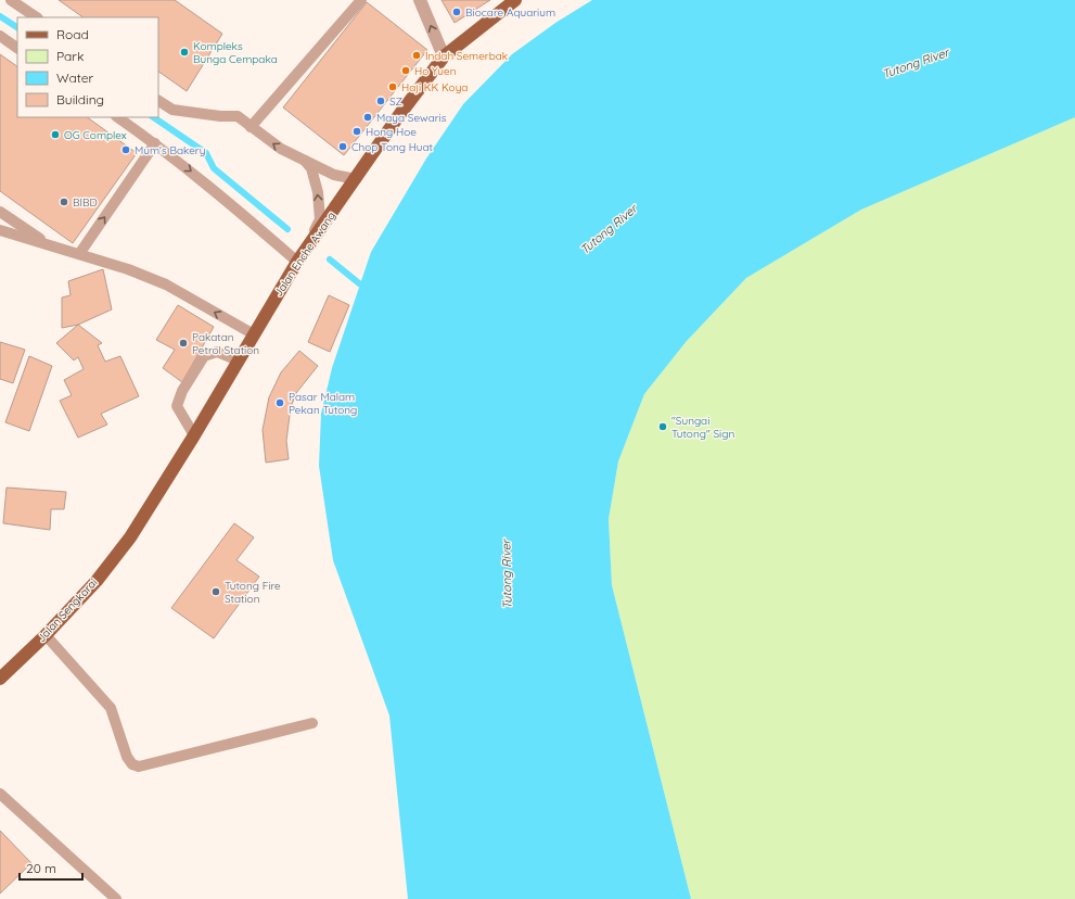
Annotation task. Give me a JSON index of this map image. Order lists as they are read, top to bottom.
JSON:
{
  "streets": {
    "main road": ["Jalan Enche Awang", "Jalan Sengkarai"]
  },
  "crossings": [
    ["Jalan Enche Awang", "Jalan Sengkarai"]
  ],
  "water": ["Tutong River"],
  "places": [
    "Biocare Aquarium",
    "Kompleks Bunga Cempaka",
    "Indah Semerbak",
    "Ho Yuen",
    "Haji KK Koya",
    "SZ",
    "Maya Sewaris",
    "Hong Hoe",
    "OG Complex",
    "Chop Tong Huat",
    "Mum's Bakery",
    "BIBD",
    "Pakatan Petrol Station",
    "Pasar Malam Pekan Tutong",
    "\"Sungai Tutong\" Sign",
    "Tutong Fire Station"
  ],
  "legend": [
    "Road",
    "Park",
    "Water",
    "Building"
  ],
  "scale_bar": "20 m"
}
